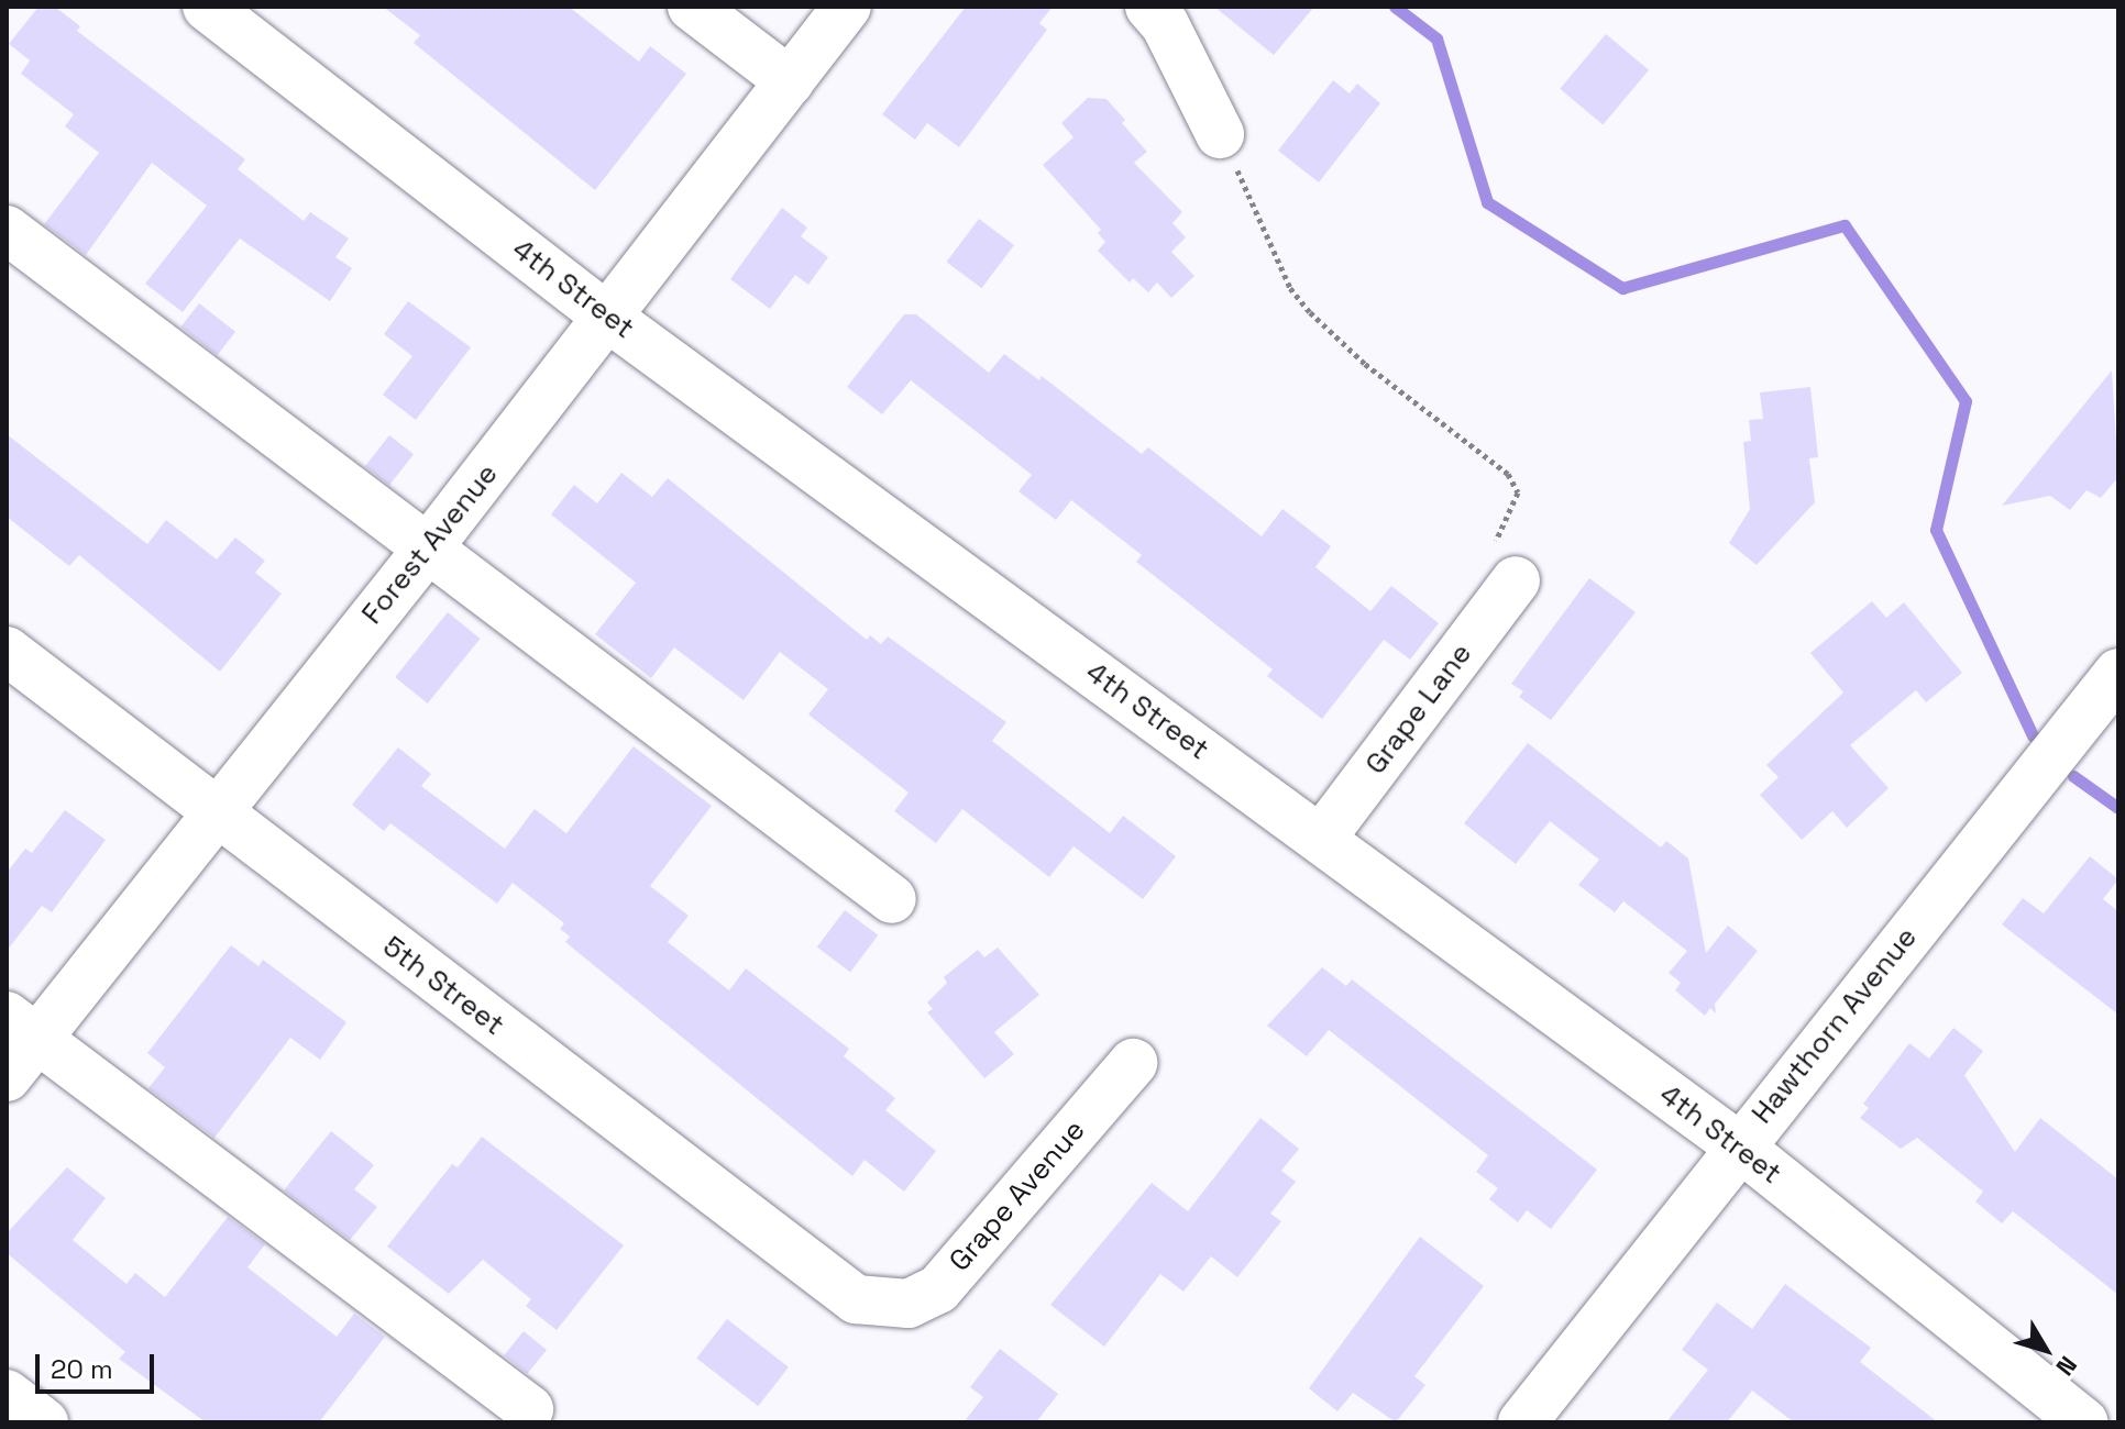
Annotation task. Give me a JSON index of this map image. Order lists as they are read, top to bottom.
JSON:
{
  "streets": {
    "street": [
      "4th Street",
      "Forest Avenue",
      "Grape Lane",
      "5th Street",
      "Hawthorn Avenue",
      "Grape Avenue"
    ]
  },
  "crossings": [
    ["4th Street", "Forest Avenue"],
    ["4th Street", "Grape Lane"],
    ["4th Street", "Hawthorn Avenue"],
    ["Forest Avenue", "5th Street"],
    ["5th Street", "Grape Avenue"]
  ],
  "scale_bar": "20 m",
  "north": "bottom right"
}
